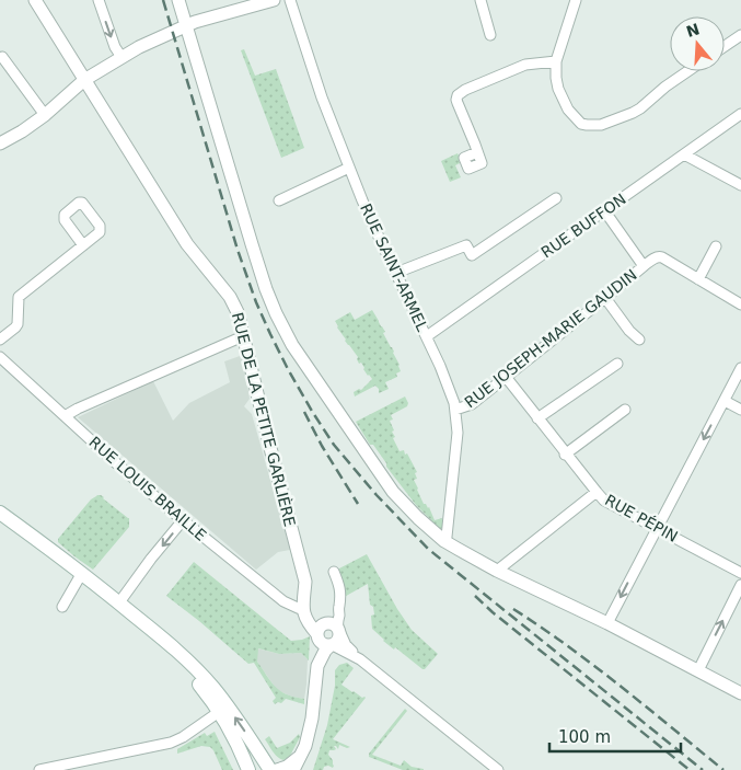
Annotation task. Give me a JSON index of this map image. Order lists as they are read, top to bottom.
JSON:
{
  "streets": {
    "street": [
      "RUE BUFFON",
      "RUE SAINT-ARMEL",
      "RUE JOSEPH-MARIE GAUDIN",
      "RUE DE LA PETITE GARLIÈRE",
      "RUE LOUIS BRAILLE",
      "RUE PÉPIN"
    ]
  },
  "crossings": [
    ["RUE BUFFON", "RUE SAINT-ARMEL"],
    ["RUE SAINT-ARMEL", "RUE JOSEPH-MARIE GAUDIN"],
    ["RUE DE LA PETITE GARLIÈRE", "RUE LOUIS BRAILLE"]
  ],
  "scale_bar": "100 m",
  "north": "top"
}
